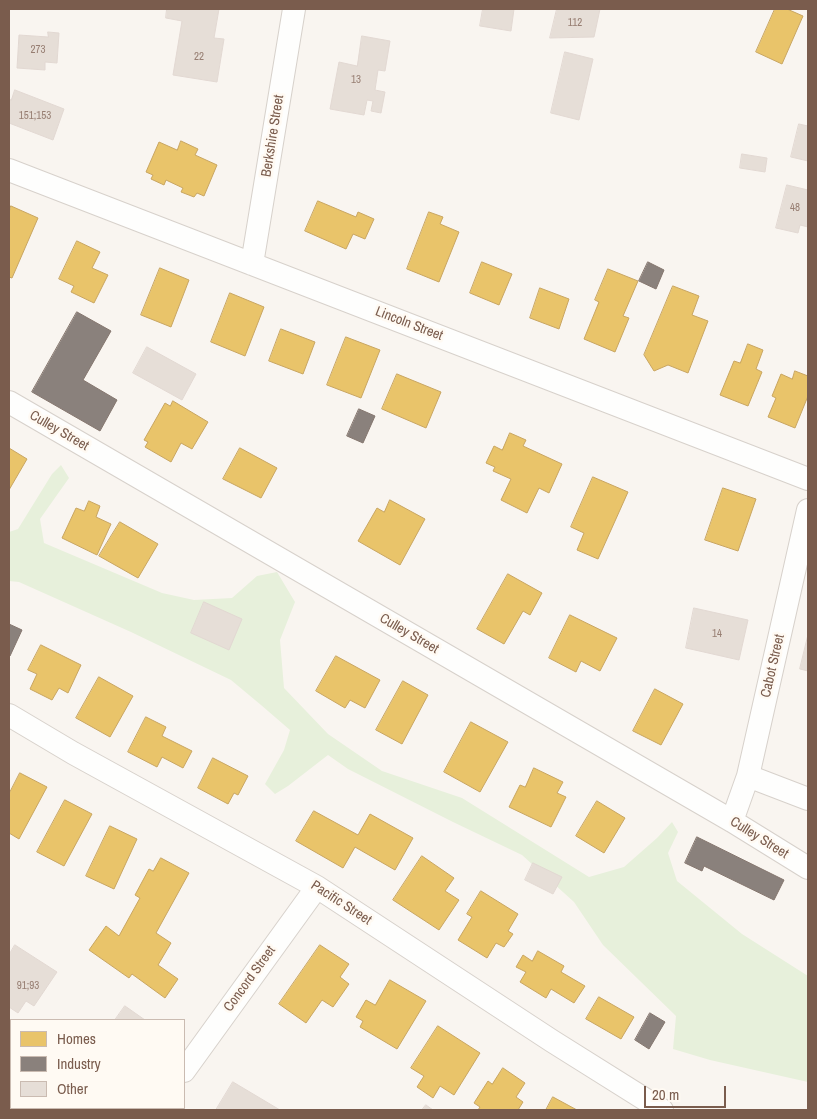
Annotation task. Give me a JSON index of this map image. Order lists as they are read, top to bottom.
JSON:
{
  "streets": {
    "street": [
      "Berkshire Street",
      "Lincoln Street",
      "Culley Street",
      "Cabot Street",
      "Pacific Street",
      "Concord Street"
    ]
  },
  "crossings": [
    ["Berkshire Street", "Lincoln Street"],
    ["Culley Street", "Cabot Street"],
    ["Pacific Street", "Concord Street"]
  ],
  "house_numbers": [
    "112",
    "273",
    "22",
    "13",
    "151;153",
    "48",
    "14",
    "91;93"
  ],
  "legend": ["Homes", "Industry", "Other"],
  "scale_bar": "20 m"
}
